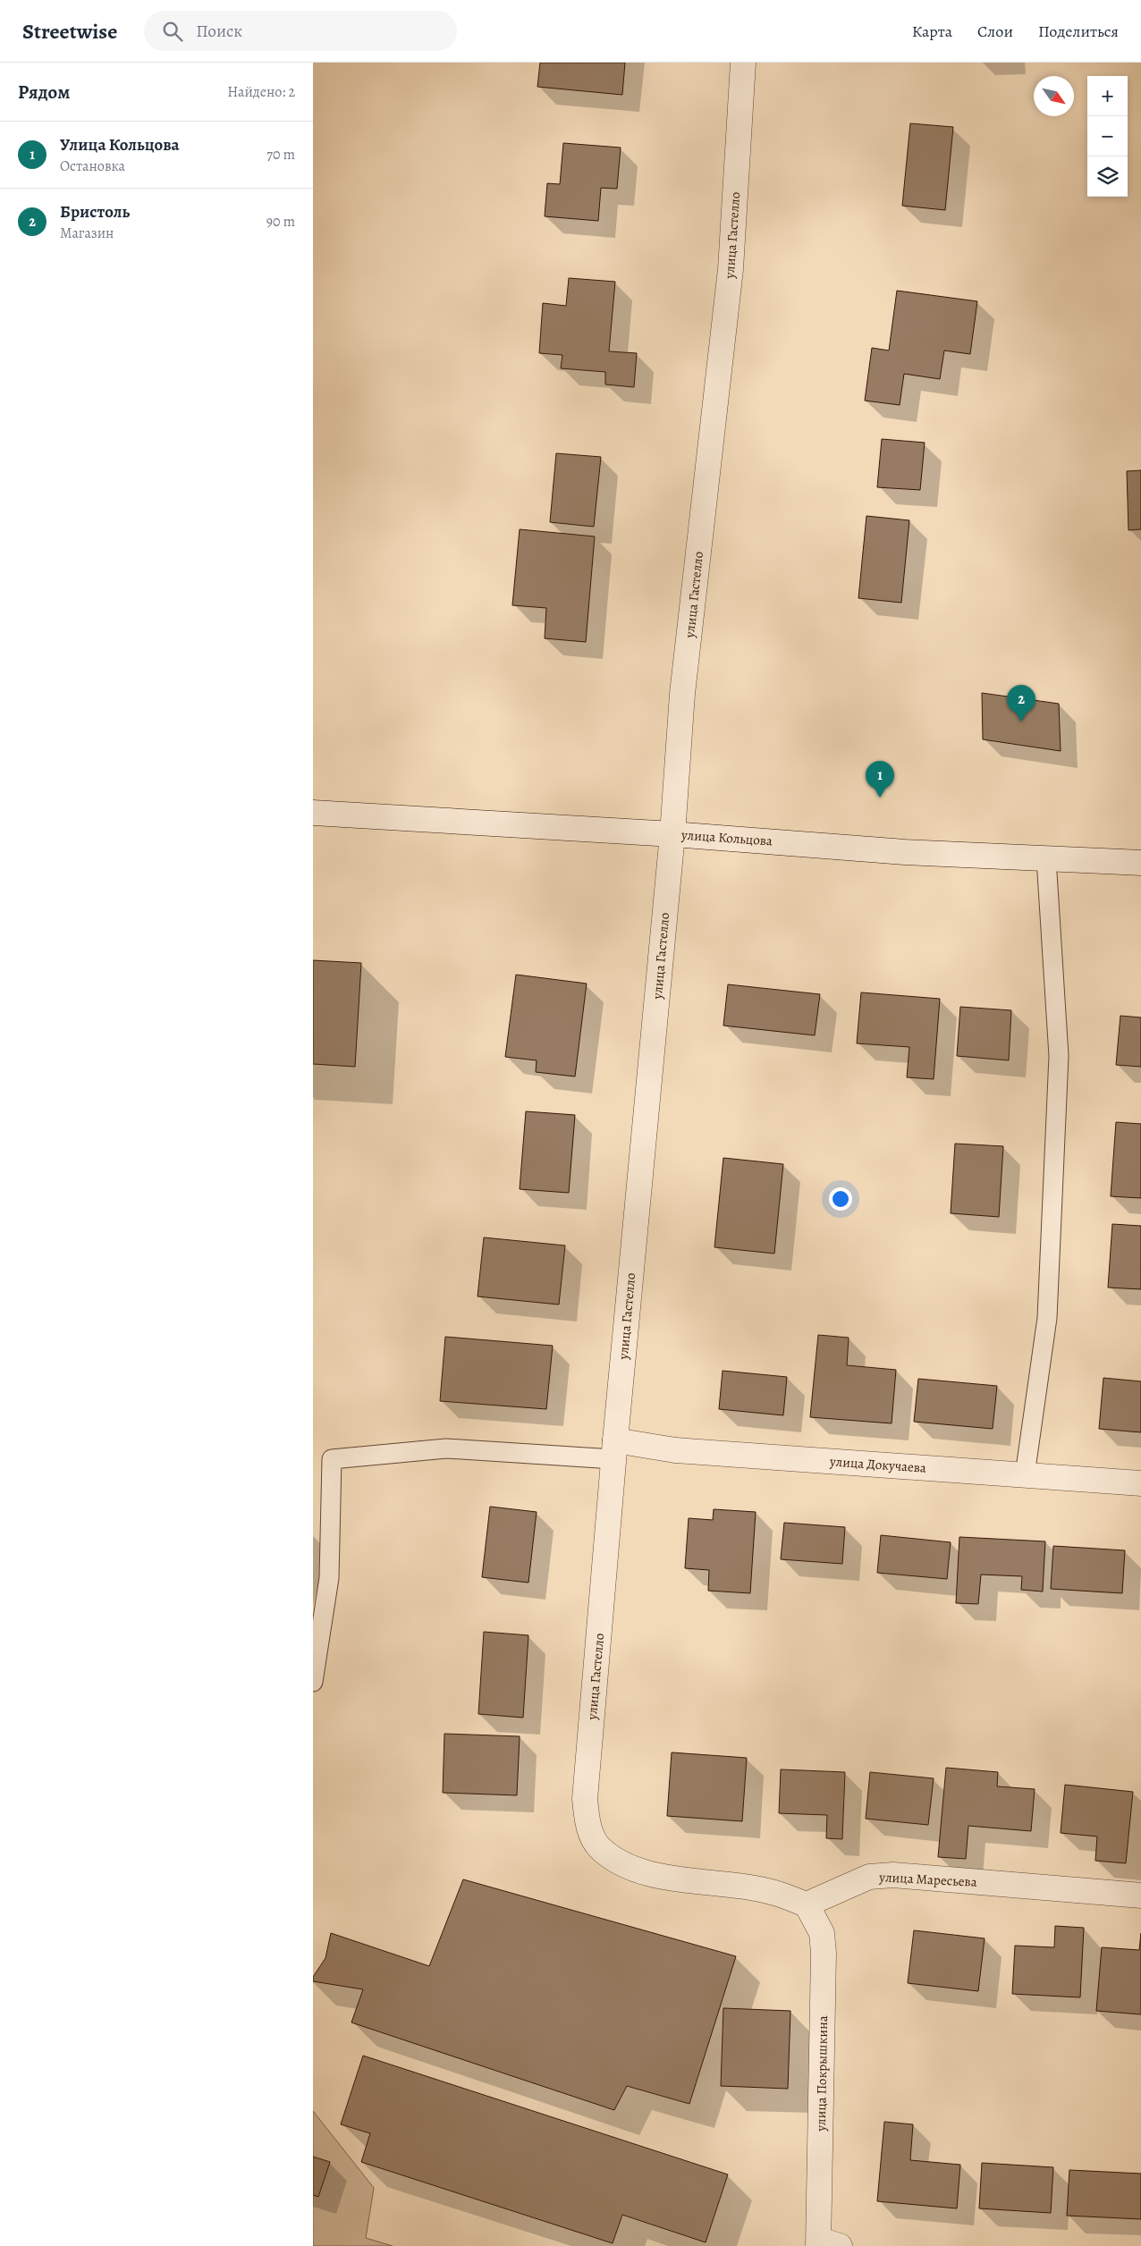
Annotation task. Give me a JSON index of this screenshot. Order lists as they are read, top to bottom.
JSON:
{
  "streets": {
    "street": [
      "улица Гастелло",
      "улица Кольцова",
      "улица Докучаева",
      "улица Маресьева",
      "улица Покрышкина"
    ]
  },
  "crossings": [
    ["улица Гастелло", "улица Кольцова"],
    ["улица Гастелло", "улица Докучаева"],
    ["улица Гастелло", "улица Маресьева"],
    ["улица Гастелло", "улица Покрышкина"],
    ["улица Маресьева", "улица Покрышкина"]
  ],
  "north": "bottom right",
  "page": {
    "header": "Streetwise",
    "search": "Поиск",
    "nav": ["Карта", "Слои", "Поделиться"],
    "heading": ["Рядом", "Найдено: 2"],
    "map_buttons": ["+", "−"],
    "list": [
      {
        "mark": "1",
        "name": "Улица Кольцова",
        "note": "Остановка",
        "value": "70 m"
      },
      {
        "mark": "2",
        "name": "Бристоль",
        "note": "Магазин",
        "value": "90 m"
      }
    ],
    "pins": ["2", "1"]
  }
}
